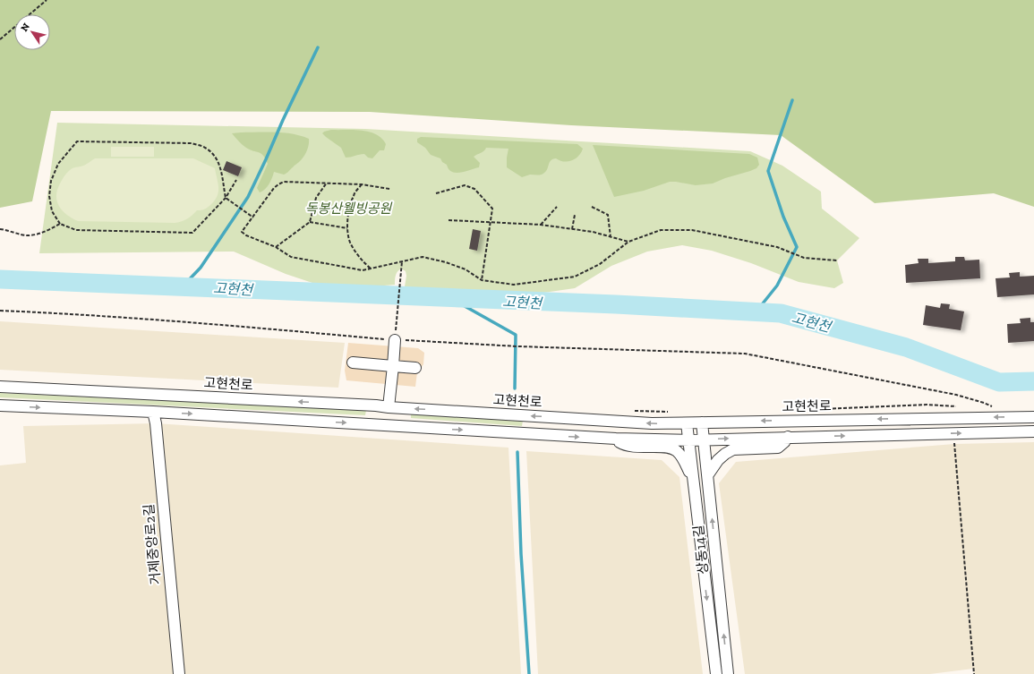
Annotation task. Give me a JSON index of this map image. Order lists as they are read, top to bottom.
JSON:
{
  "streets": {
    "street": ["고현천로", "거제중앙로2길", "상동14길"]
  },
  "crossings": [
    ["고현천로", "상동14길"]
  ],
  "water": ["고현천"],
  "parks": ["독봉산웰빙공원"],
  "north": "top left"
}
